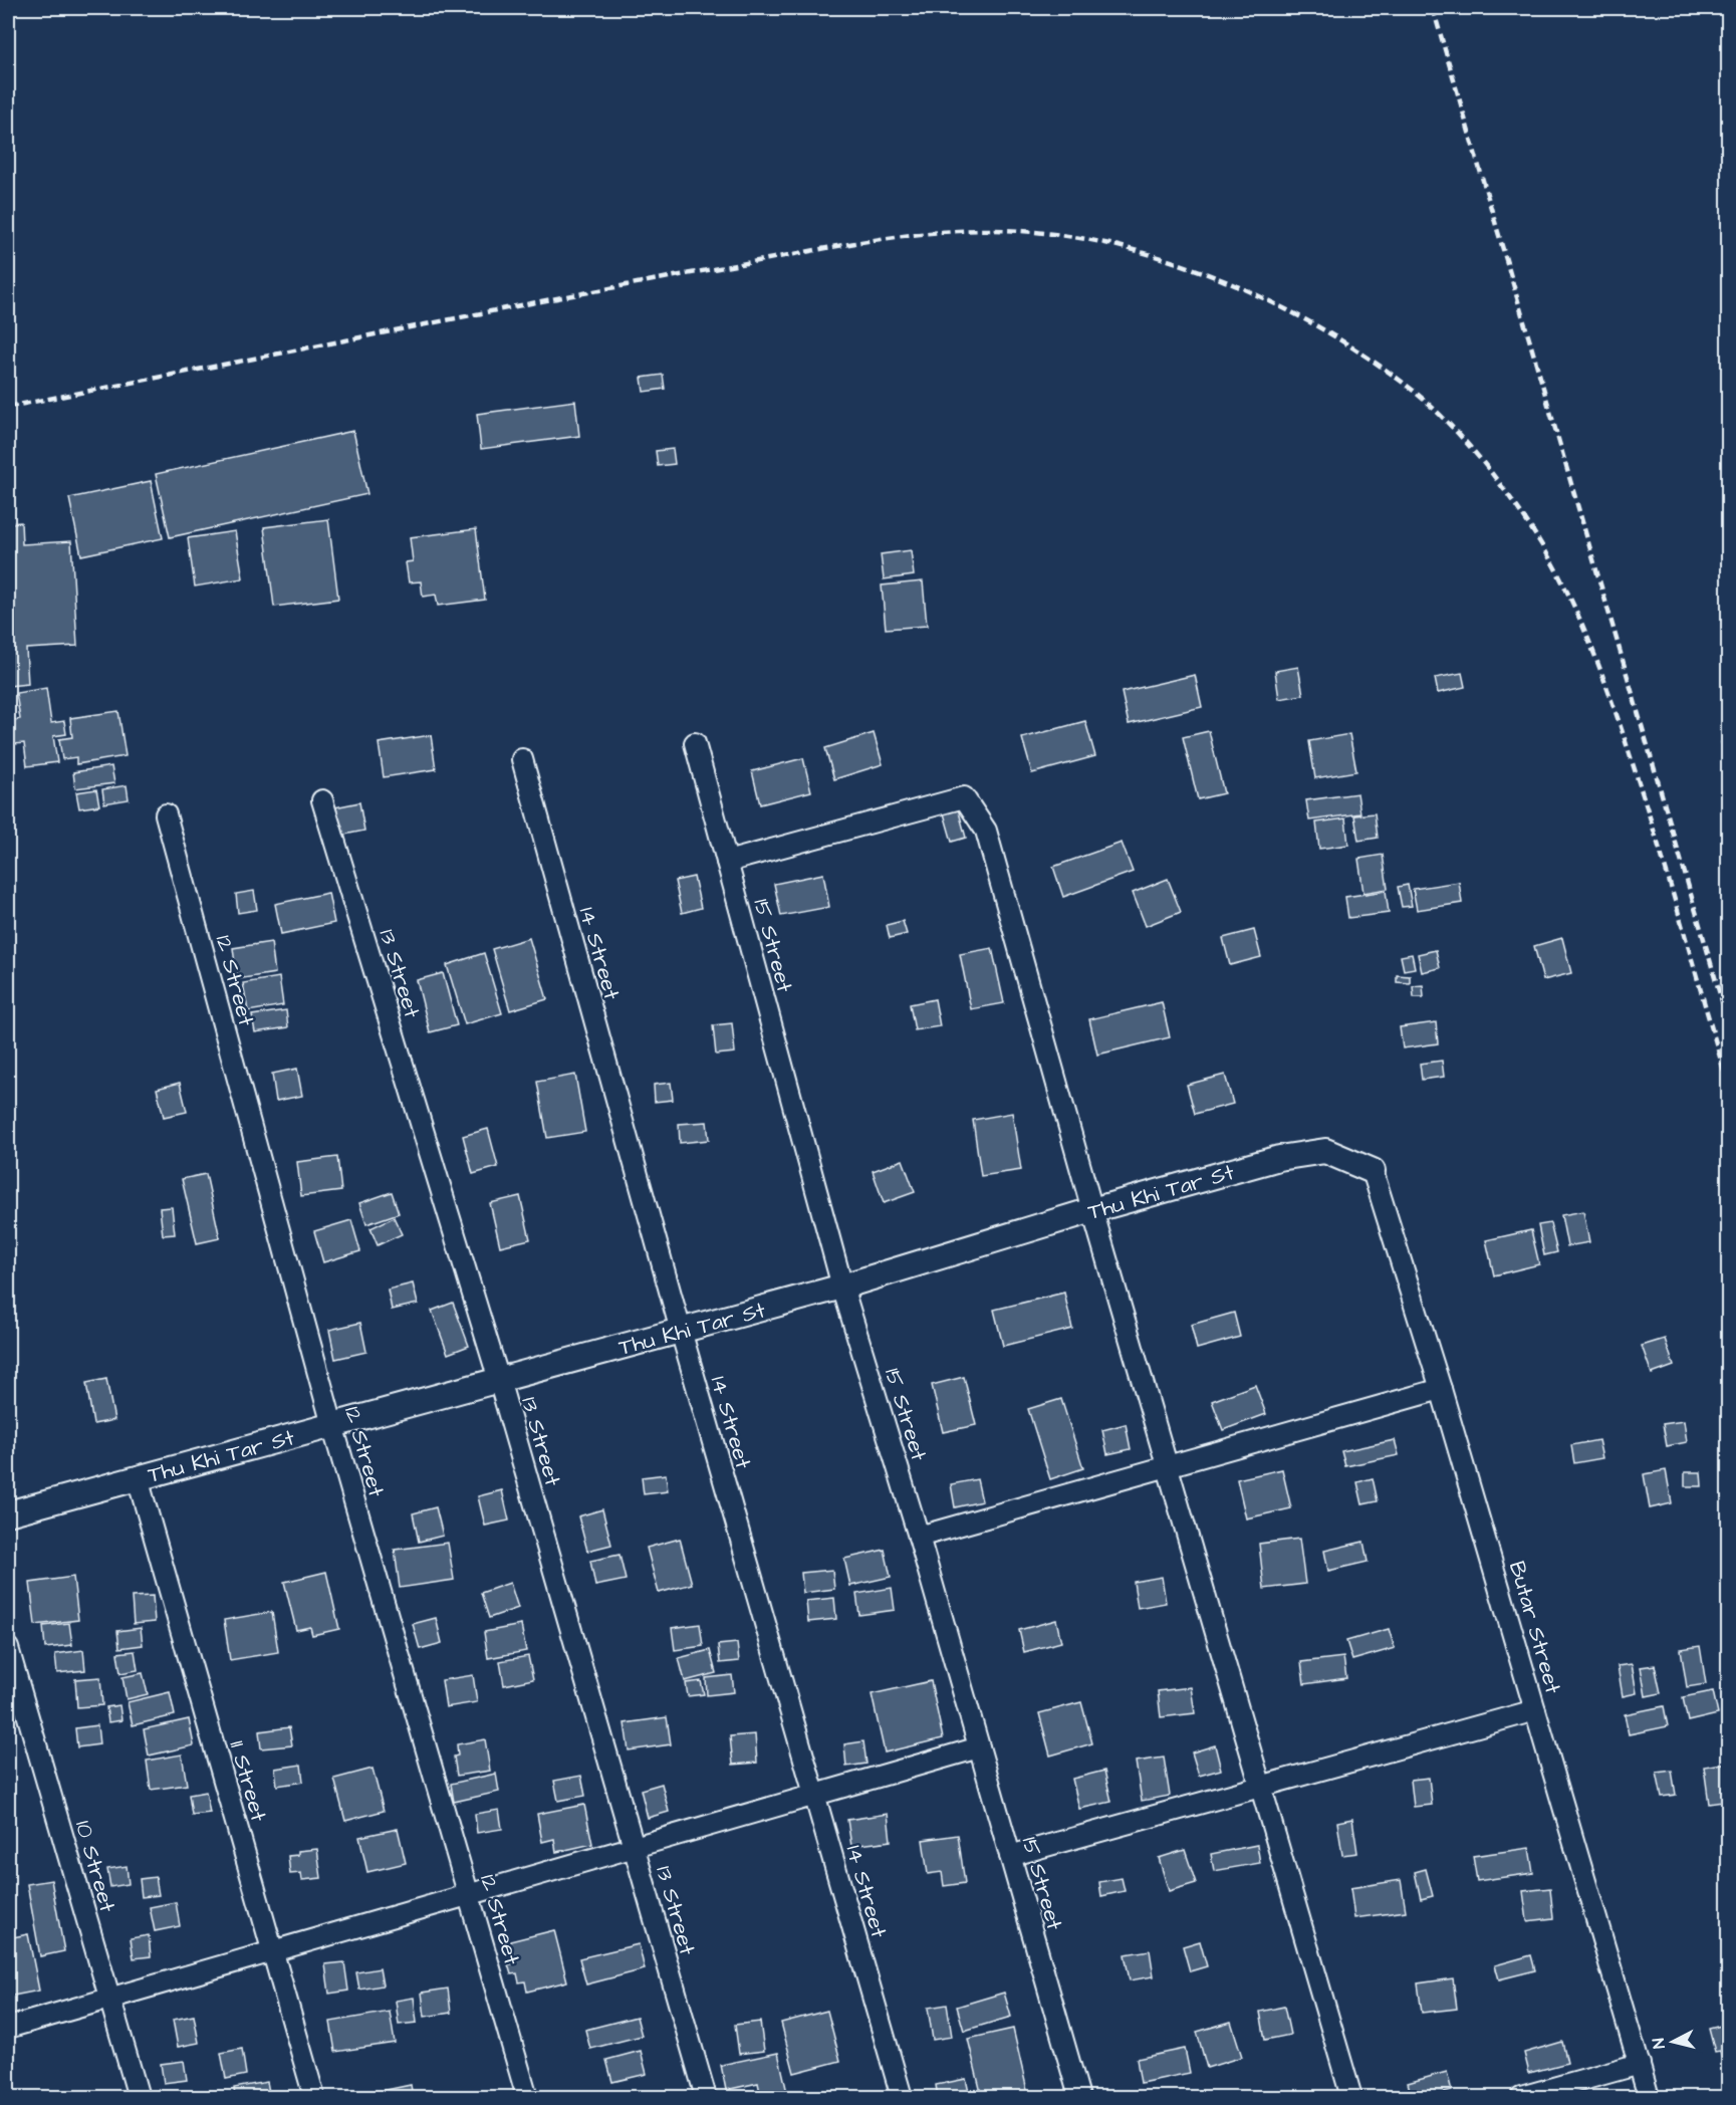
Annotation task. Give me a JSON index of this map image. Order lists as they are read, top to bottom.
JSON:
{
  "streets": {
    "street": [
      "15 Street",
      "14 Street",
      "13 Street",
      "12 Street",
      "Thu Khi Tar St",
      "Butar Street",
      "11 Street",
      "10 Street"
    ]
  },
  "crossings": [
    ["15 Street", "Thu Khi Tar St"],
    ["14 Street", "Thu Khi Tar St"],
    ["13 Street", "Thu Khi Tar St"],
    ["12 Street", "Thu Khi Tar St"],
    ["Thu Khi Tar St", "Butar Street"],
    ["Thu Khi Tar St", "11 Street"]
  ],
  "north": "left"
}
